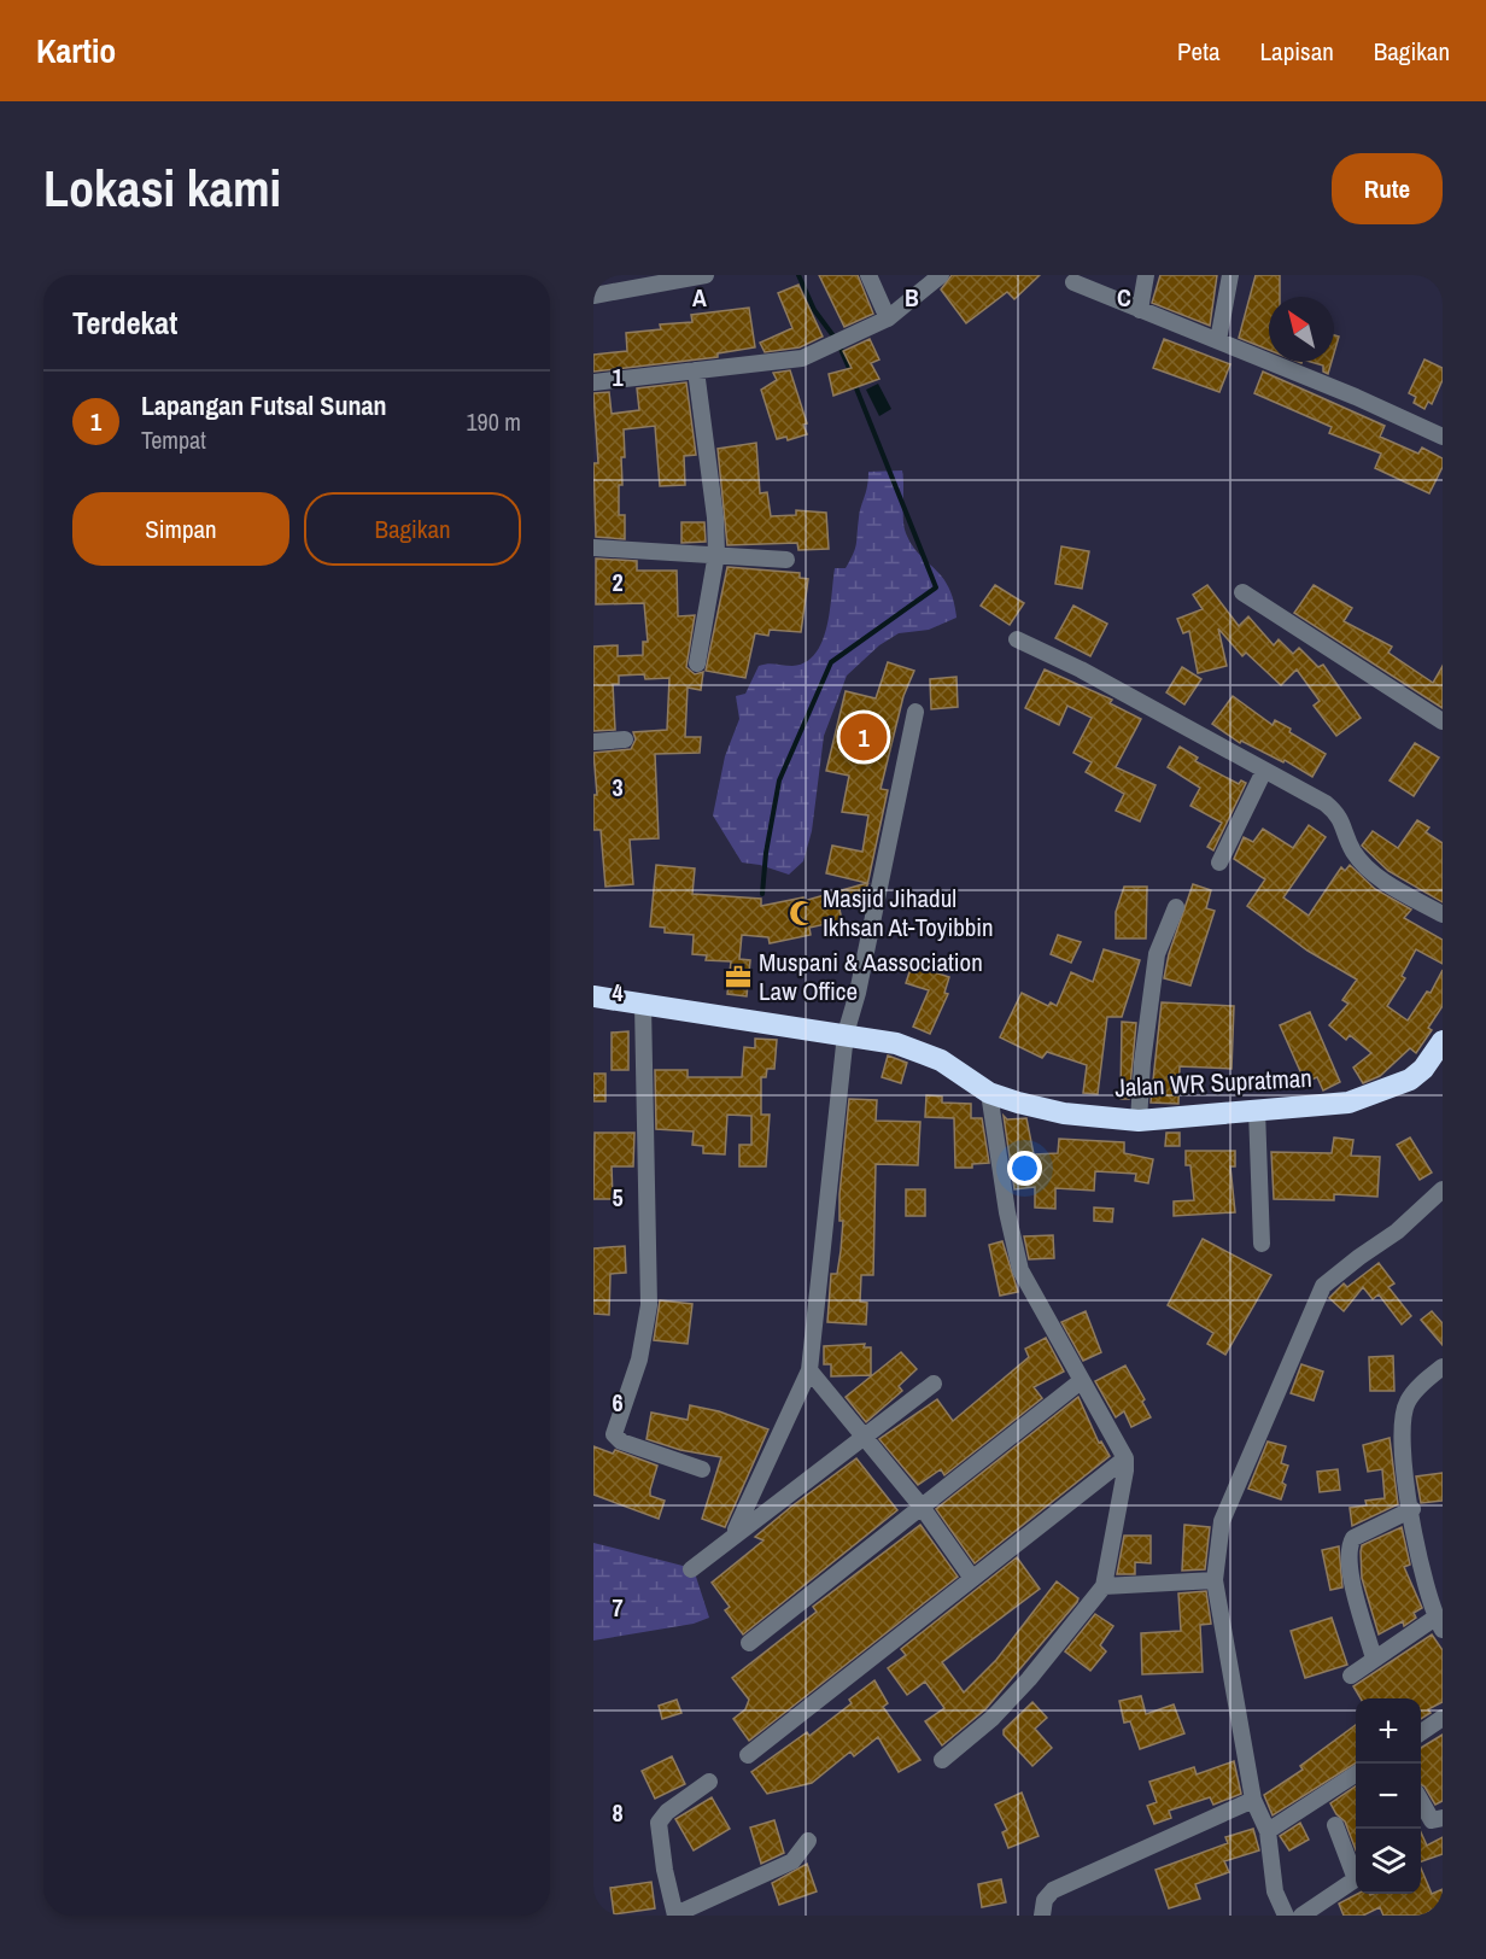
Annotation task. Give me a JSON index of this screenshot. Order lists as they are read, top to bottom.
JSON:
{
  "streets": {
    "highway": ["Jalan WR Supratman"]
  },
  "places": {
    "mosque": ["Masjid Jihadul Ikhsan At-Toyibbin"],
    "office": ["Muspani & Aassociation Law Office"]
  },
  "north": "top left",
  "page": {
    "header": "Kartio",
    "nav": ["Peta", "Lapisan", "Bagikan"],
    "buttons": [
      "Rute",
      ["Simpan", "Bagikan"]
    ],
    "title": "Lokasi kami",
    "heading": "Terdekat",
    "list": [
      {
        "mark": "1",
        "name": "Lapangan Futsal Sunan",
        "note": "Tempat",
        "value": "190 m"
      }
    ],
    "pins": "1",
    "map_buttons": ["+", "−"]
  },
  "grid": {
    "columns": ["A", "B", "C"],
    "rows": [
      "1",
      "2",
      "3",
      "4",
      "5",
      "6",
      "7",
      "8"
    ]
  }
}
